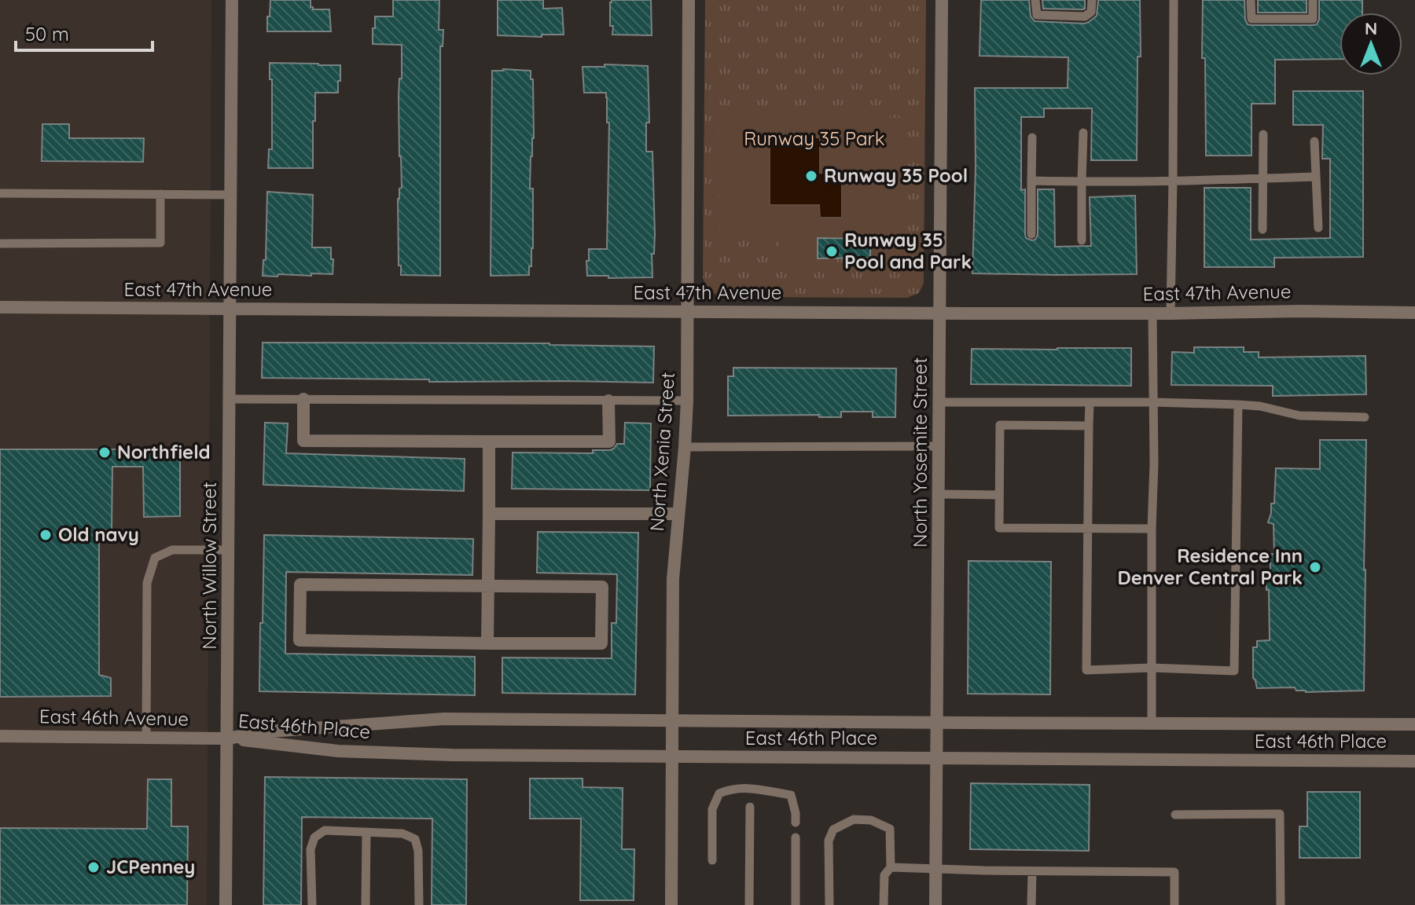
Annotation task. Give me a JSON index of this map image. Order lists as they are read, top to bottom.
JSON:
{
  "streets": {
    "street": [
      "East 47th Avenue",
      "North Xenia Street",
      "North Yosemite Street",
      "North Willow Street",
      "East 46th Avenue",
      "East 46th Place"
    ]
  },
  "crossings": [
    ["East 47th Avenue", "North Xenia Street"],
    ["East 47th Avenue", "North Yosemite Street"],
    ["East 47th Avenue", "North Willow Street"],
    ["North Xenia Street", "East 46th Place"],
    ["North Yosemite Street", "East 46th Place"],
    ["North Willow Street", "East 46th Avenue"],
    ["North Willow Street", "East 46th Place"],
    ["East 46th Avenue", "East 46th Place"]
  ],
  "parks": ["Runway 35 Park"],
  "places": [
    "Runway 35 Pool",
    "Runway 35 Pool and Park",
    "Northfield",
    "Old navy",
    "Residence Inn Denver Central Park",
    "JCPenney"
  ],
  "scale_bar": "50 m",
  "north": "top"
}
